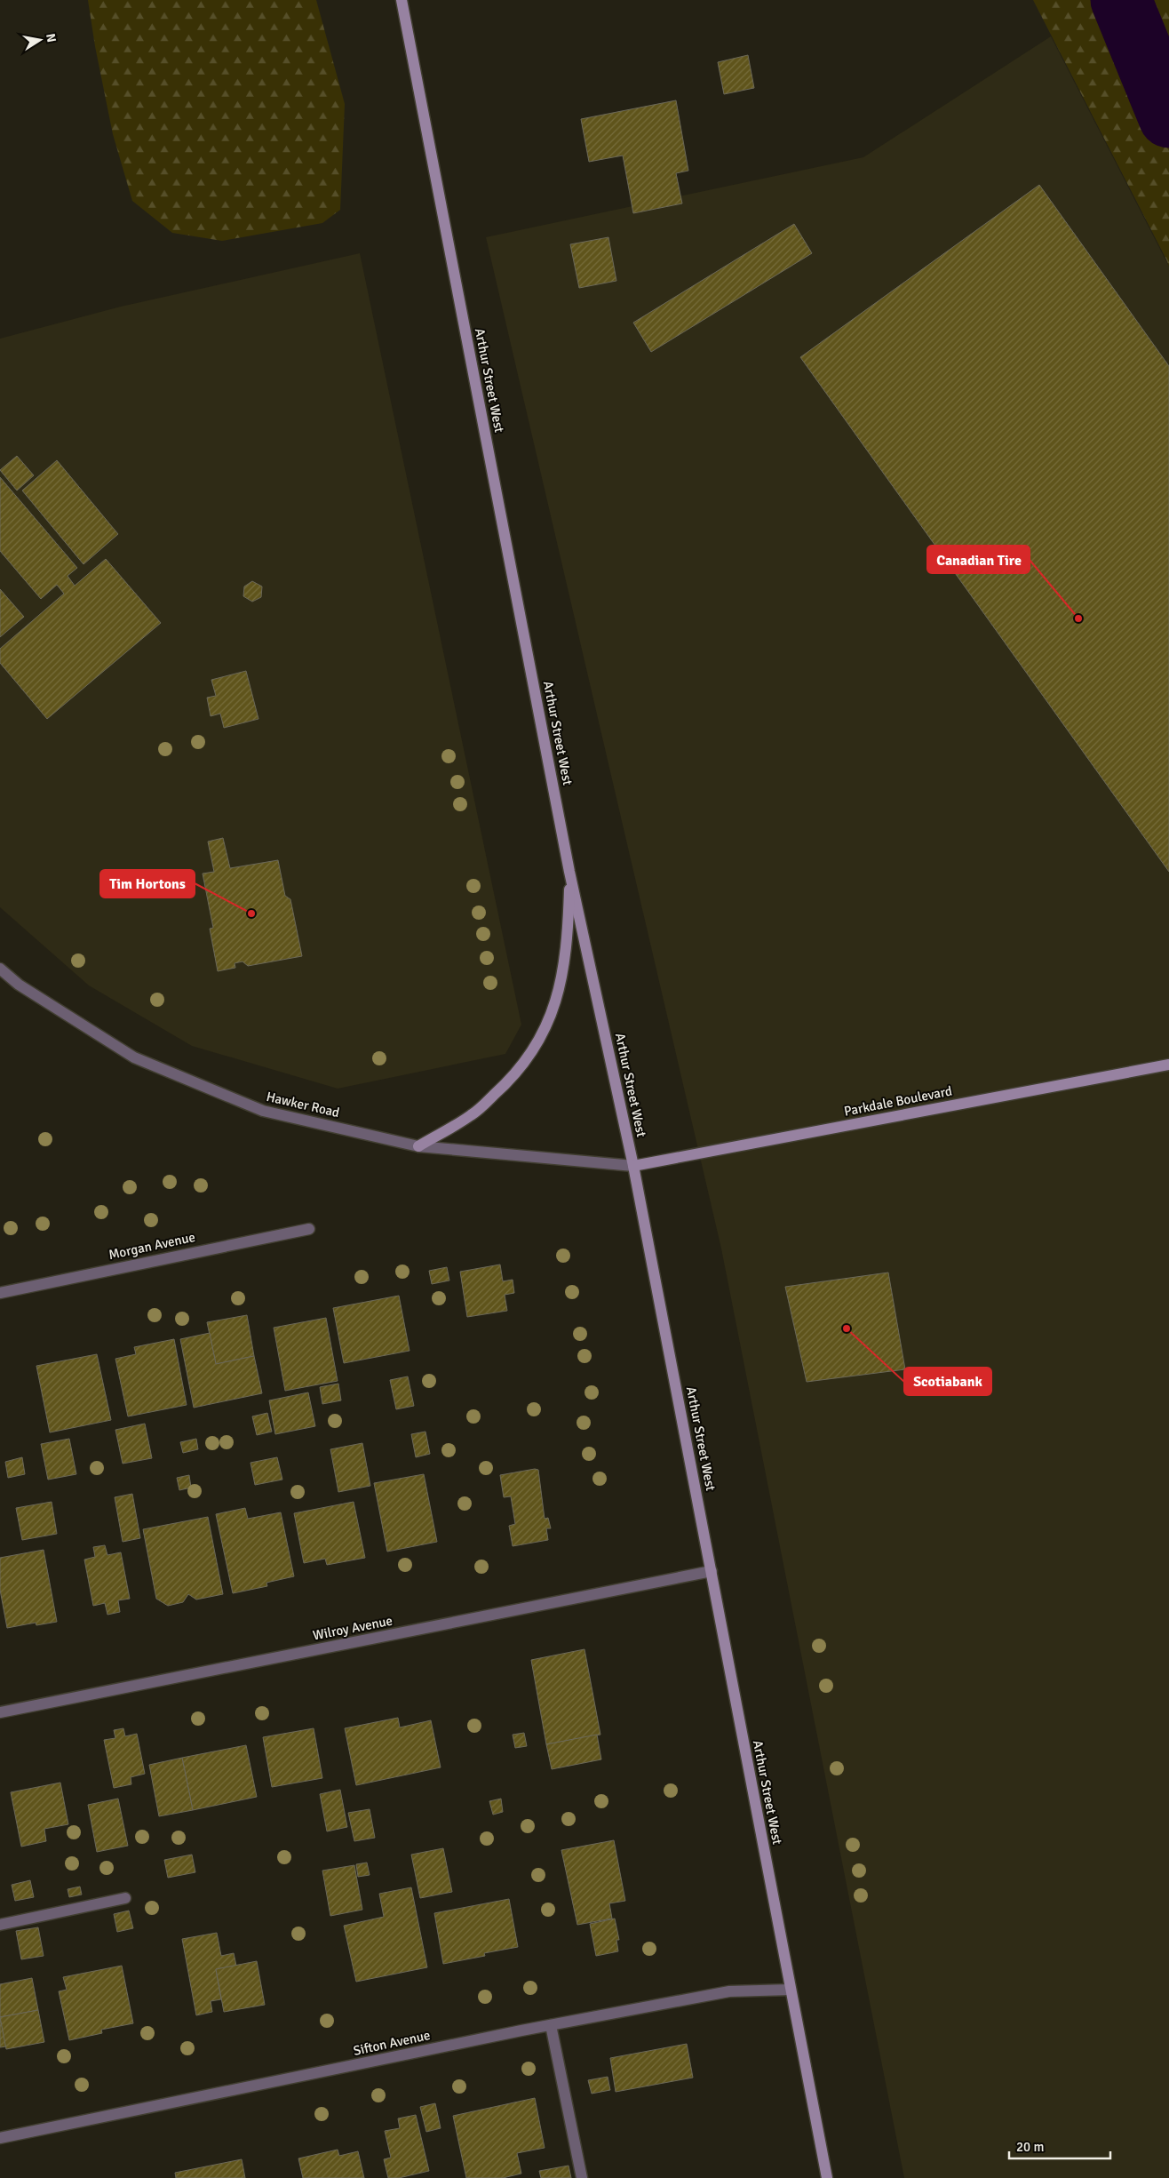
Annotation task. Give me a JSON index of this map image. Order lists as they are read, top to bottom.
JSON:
{
  "streets": {
    "main road": ["Arthur Street West", "Parkdale Boulevard"],
    "street": [
      "Hawker Road",
      "Morgan Avenue",
      "Wilroy Avenue",
      "Sifton Avenue"
    ]
  },
  "crossings": [
    ["Arthur Street West", "Parkdale Boulevard"],
    ["Arthur Street West", "Hawker Road"],
    ["Arthur Street West", "Wilroy Avenue"],
    ["Arthur Street West", "Sifton Avenue"],
    ["Parkdale Boulevard", "Hawker Road"]
  ],
  "places": ["Canadian Tire", "Tim Hortons", "Scotiabank"],
  "scale_bar": "20 m",
  "north": "right"
}
